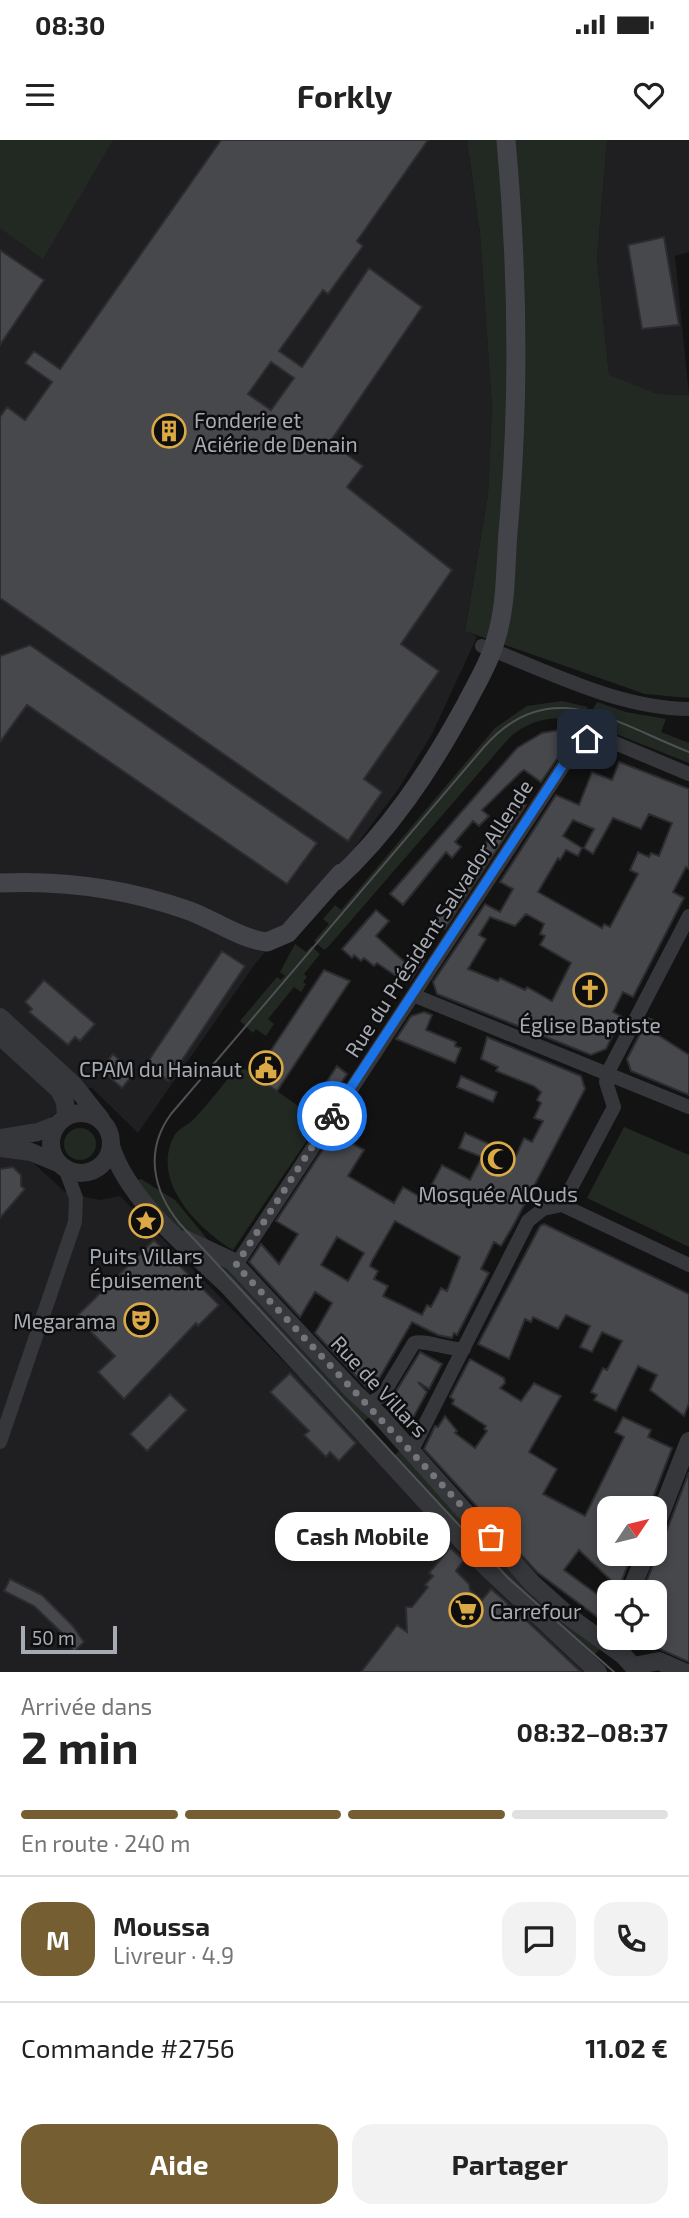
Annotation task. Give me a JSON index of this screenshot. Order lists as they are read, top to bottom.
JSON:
{
  "streets": {
    "street": ["Rue du Président Salvador Allende", "Rue de Villars"]
  },
  "crossings": [
    ["Rue du Président Salvador Allende", "Rue de Villars"]
  ],
  "places": {
    "building": ["Fonderie et Aciérie de Denain"],
    "church": ["Église Baptiste"],
    "public building": ["CPAM du Hainaut"],
    "mosque": ["Mosquée AlQuds"],
    "place": ["Puits Villars Épuisement"],
    "theatre": ["Megarama"],
    "other": ["Cash Mobile"],
    "supermarket": ["Carrefour"]
  },
  "scale_bar": "50 m",
  "north": "top right",
  "page": {
    "status": "08:30",
    "header": "Forkly",
    "bubble": "Cash Mobile",
    "scale": "50 m",
    "heading": ["2 min", "Arrivée dans", "08:32–08:37"],
    "panel": [
      "Moussa",
      "Livreur · 4.9",
      "Commande #2756",
      "11.02 €"
    ],
    "bar": "En route · 240 m",
    "round": "M",
    "buttons": ["Aide", "Partager"]
  }
}
